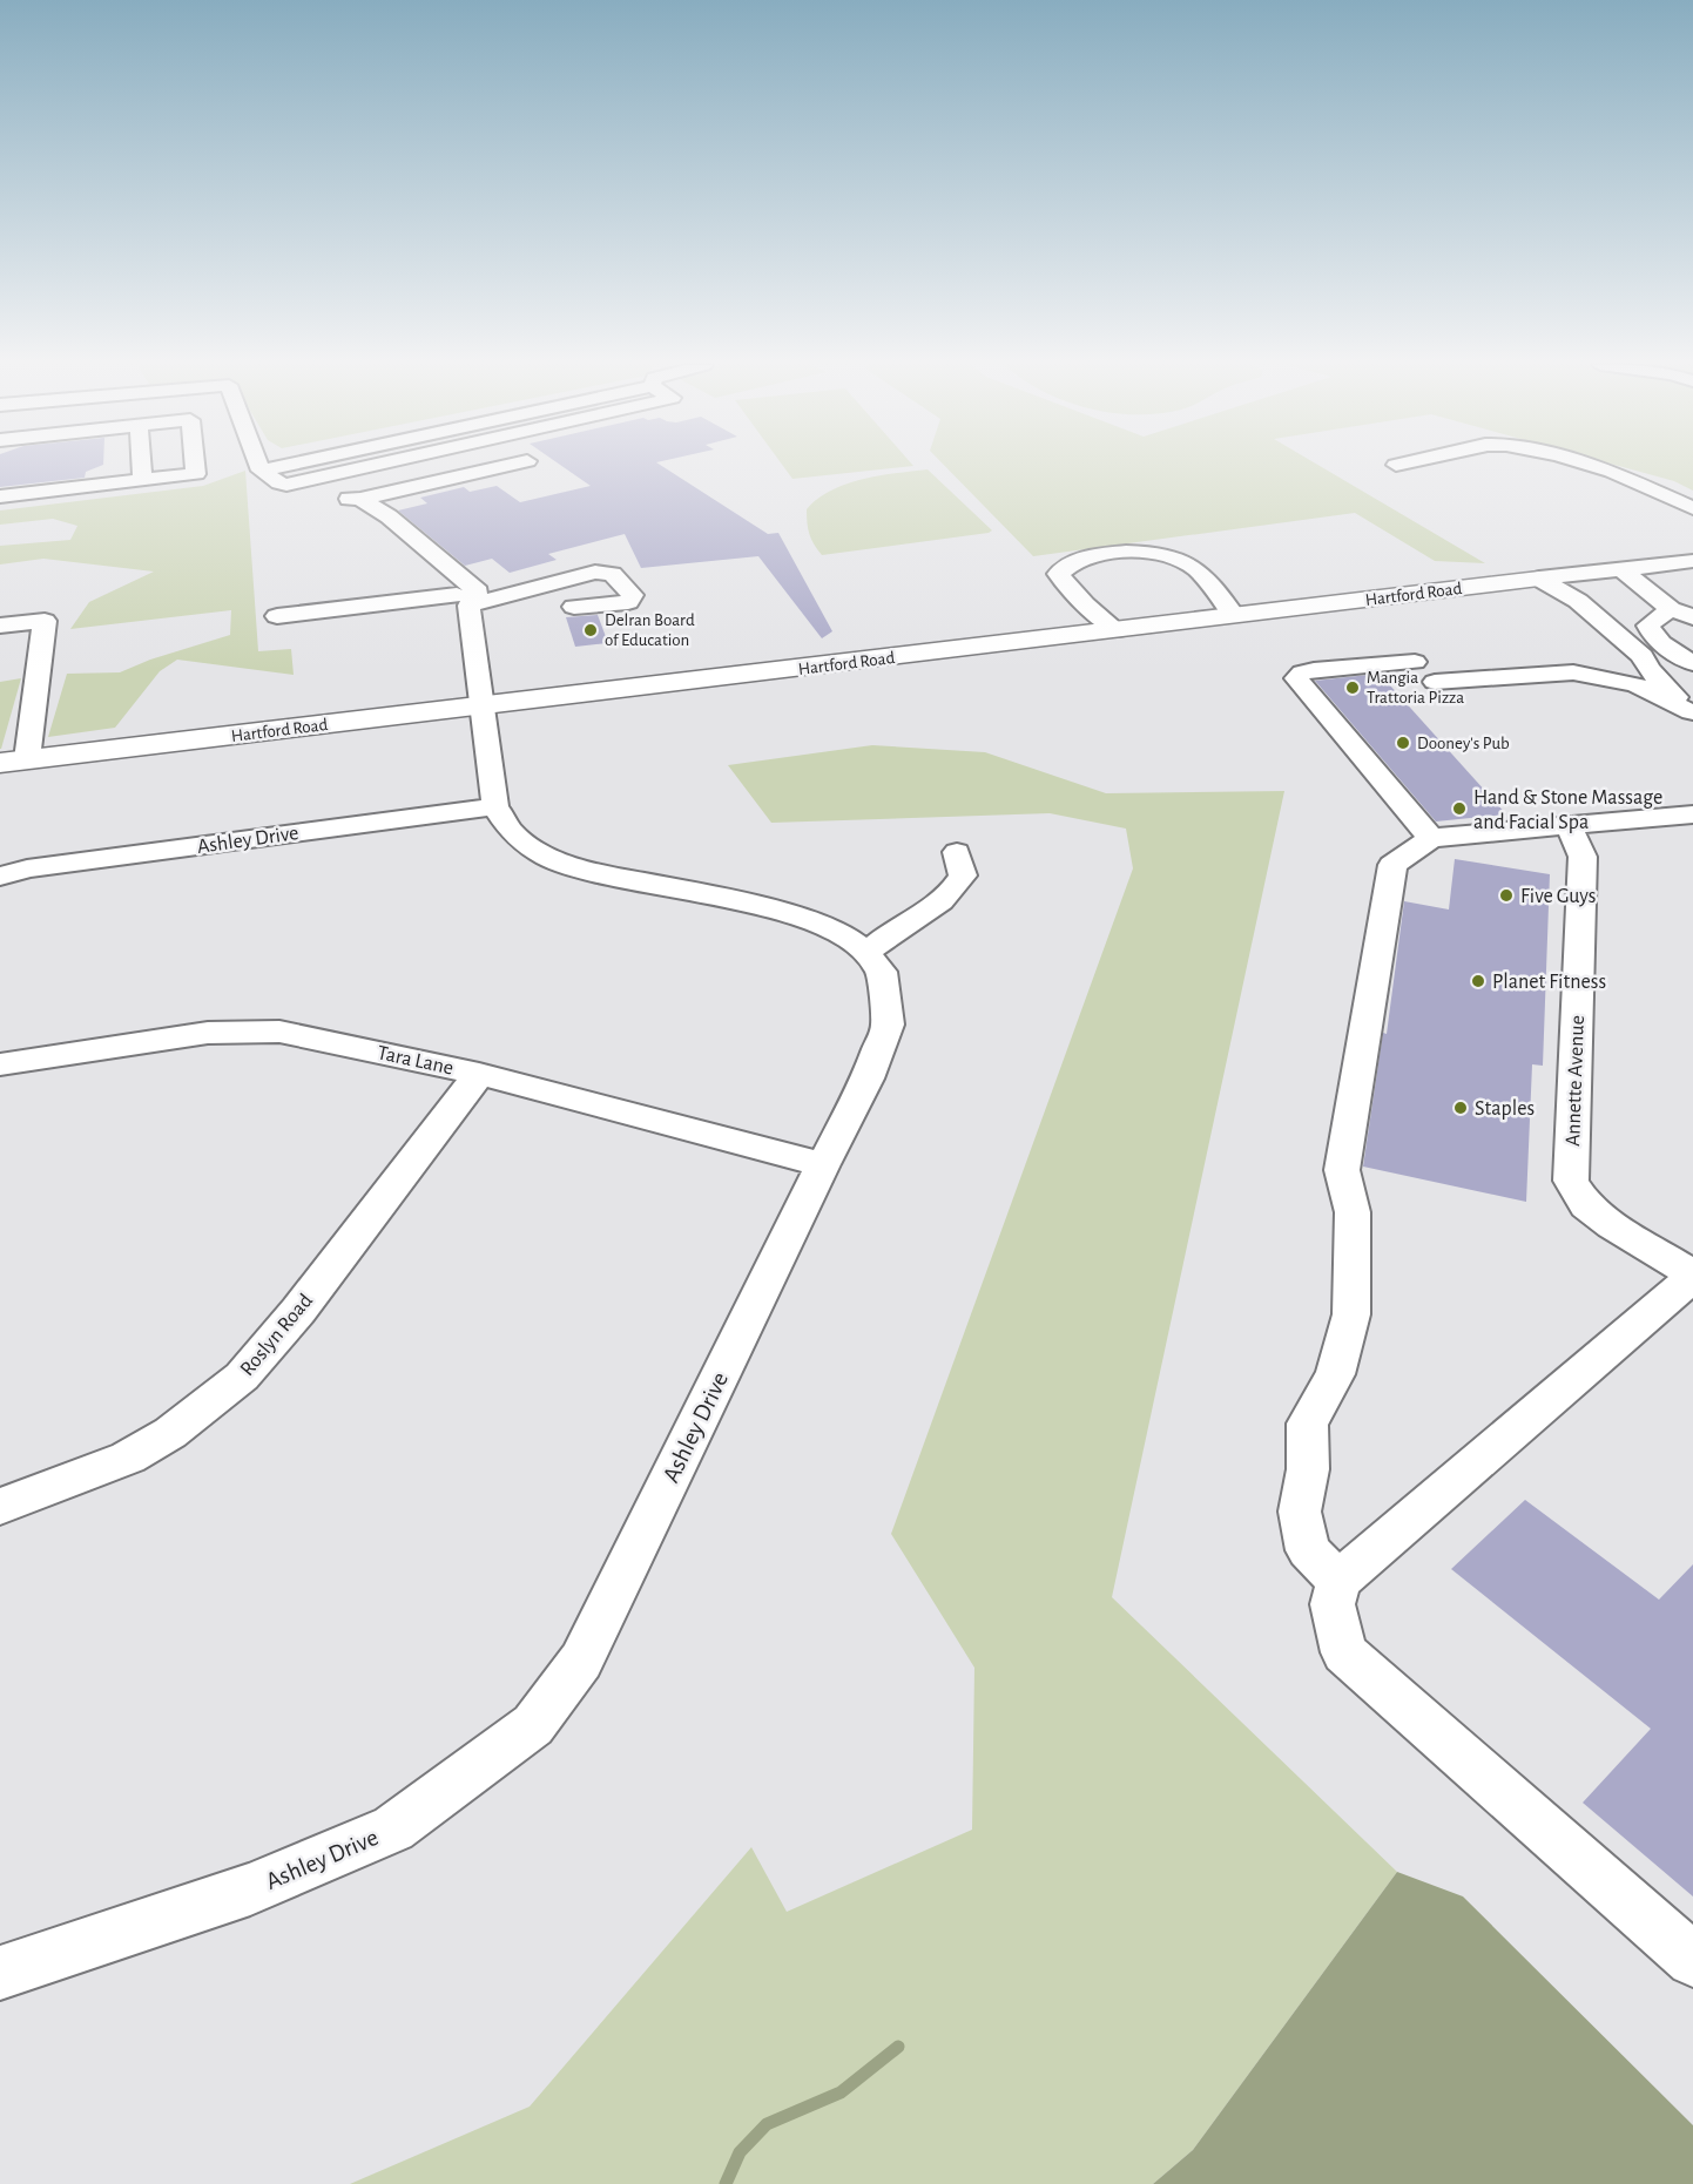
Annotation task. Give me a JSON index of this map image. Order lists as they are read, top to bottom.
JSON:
{
  "streets": {
    "main road": ["Hartford Road"],
    "street": [
      "Ashley Drive",
      "Tara Lane",
      "Annette Avenue",
      "Roslyn Road"
    ]
  },
  "crossings": [
    ["Hartford Road", "Ashley Drive"],
    ["Ashley Drive", "Tara Lane"],
    ["Tara Lane", "Roslyn Road"]
  ],
  "places": [
    "Delran Board of Education",
    "Mangia Trattoria Pizza",
    "Dooney's Pub",
    "Hand & Stone Massage and Facial Spa",
    "Five Guys",
    "Planet Fitness",
    "Staples"
  ]
}
